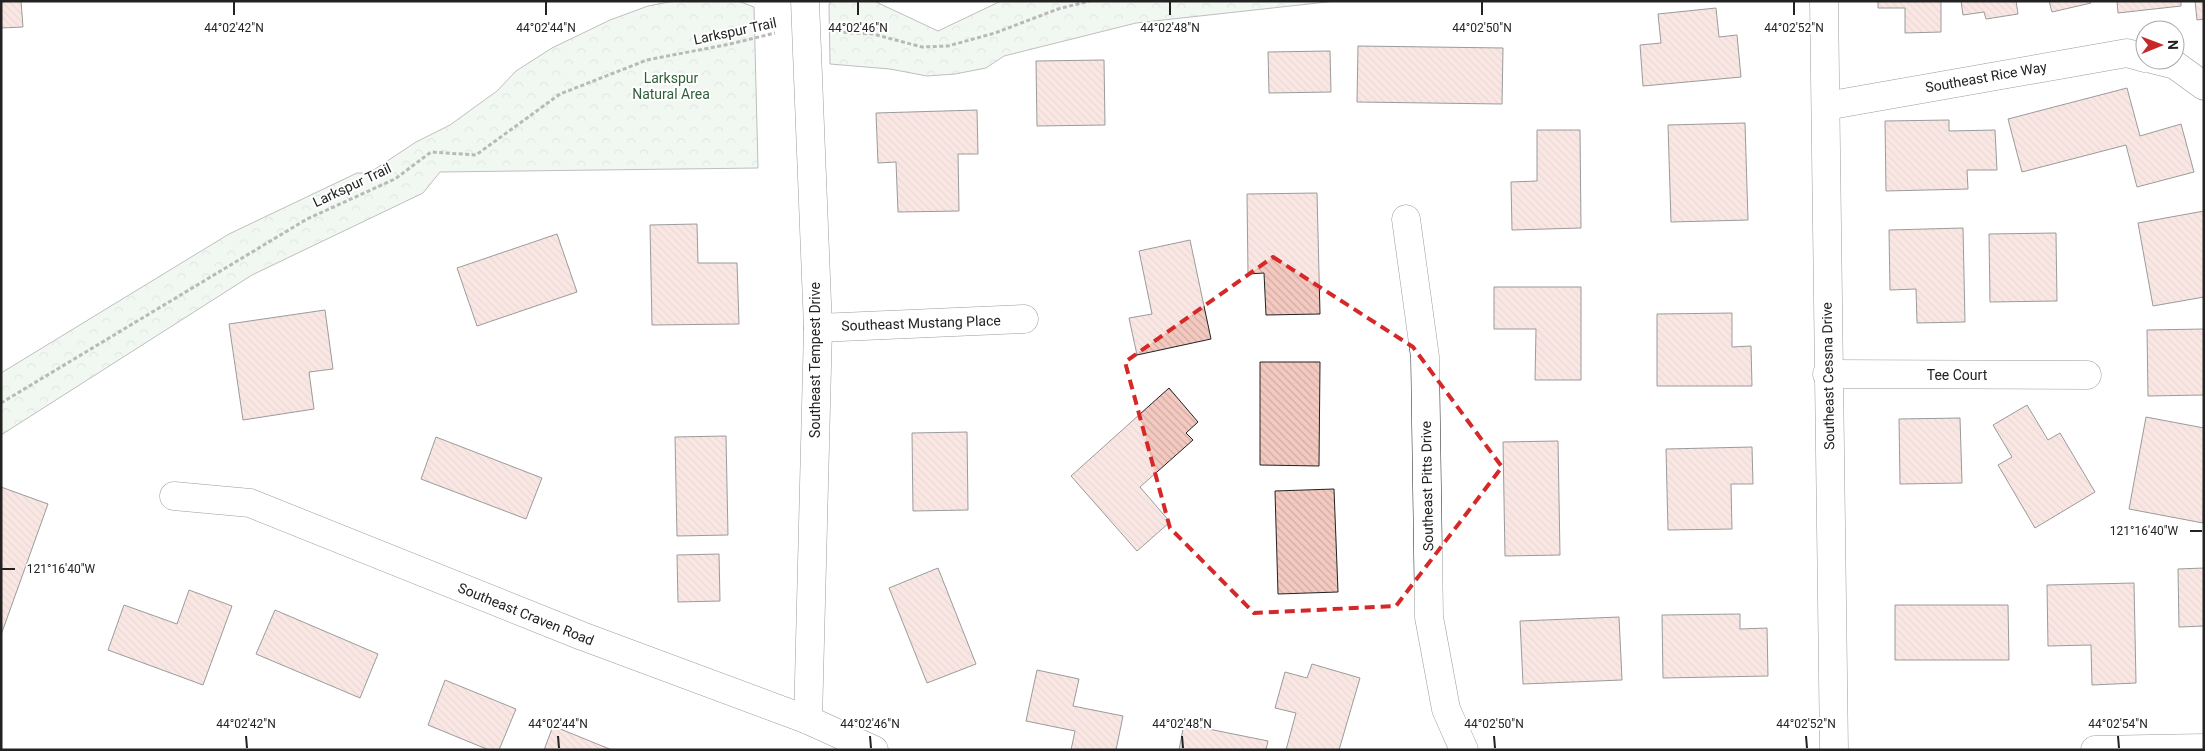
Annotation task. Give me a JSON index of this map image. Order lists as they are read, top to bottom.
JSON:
{
  "streets": {
    "street": [
      "Southeast Rice Way",
      "Southeast Mustang Place",
      "Southeast Tempest Drive",
      "Tee Court",
      "Southeast Cessna Drive",
      "Southeast Pitts Drive",
      "Southeast Craven Road"
    ],
    "path": ["Larkspur Trail"]
  },
  "crossings": [
    ["Southeast Rice Way", "Southeast Cessna Drive"],
    ["Southeast Mustang Place", "Southeast Tempest Drive"],
    ["Southeast Tempest Drive", "Southeast Craven Road"],
    ["Tee Court", "Southeast Cessna Drive"]
  ],
  "parks": ["Larkspur Natural Area"],
  "north": "right",
  "coordinates": [
    "44°02'42\"N",
    "44°02'44\"N",
    "44°02'46\"N",
    "44°02'48\"N",
    "44°02'50\"N",
    "44°02'52\"N",
    "121°16'40\"W",
    "44°02'54\"N"
  ]
}
